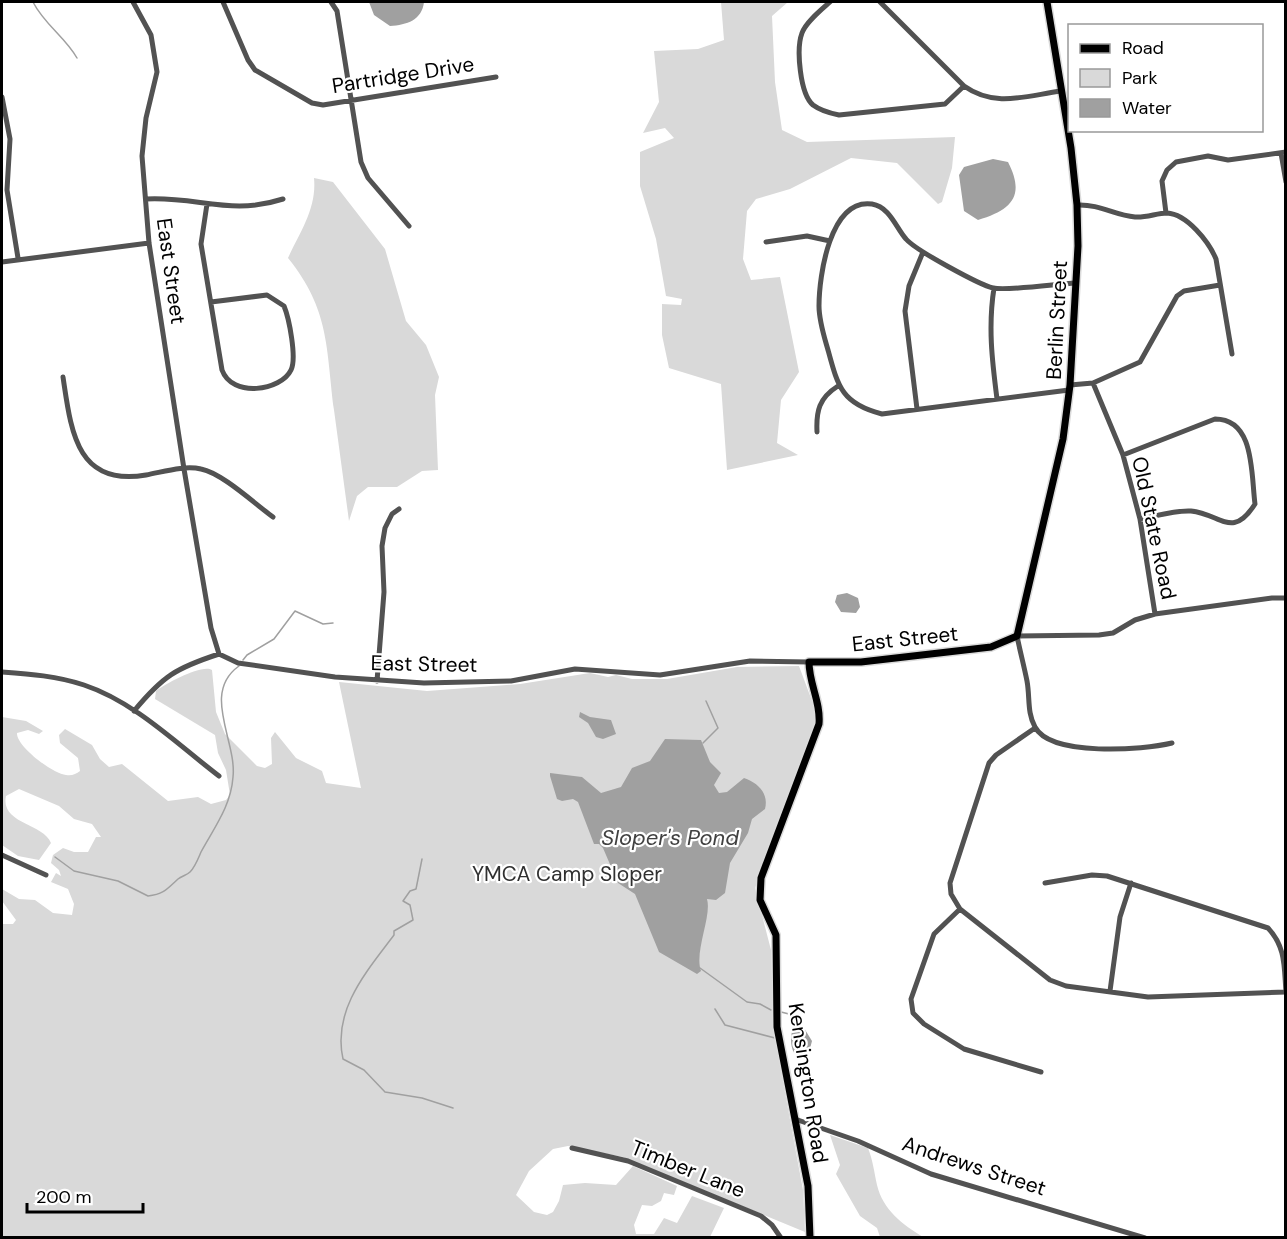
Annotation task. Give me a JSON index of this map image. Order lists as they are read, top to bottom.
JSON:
{
  "streets": {
    "main road": ["East Street", "Berlin Street", "Kensington Road"],
    "street": [
      "Partridge Drive",
      "Old State Road",
      "Andrews Street",
      "Timber Lane"
    ]
  },
  "crossings": [
    ["East Street", "Berlin Street"],
    ["East Street", "Old State Road"],
    ["East Street", "Kensington Road"],
    ["Kensington Road", "Andrews Street"]
  ],
  "water": ["Sloper's Pond"],
  "parks": ["YMCA Camp Sloper"],
  "legend": ["Road", "Park", "Water"],
  "scale_bar": "200 m"
}
